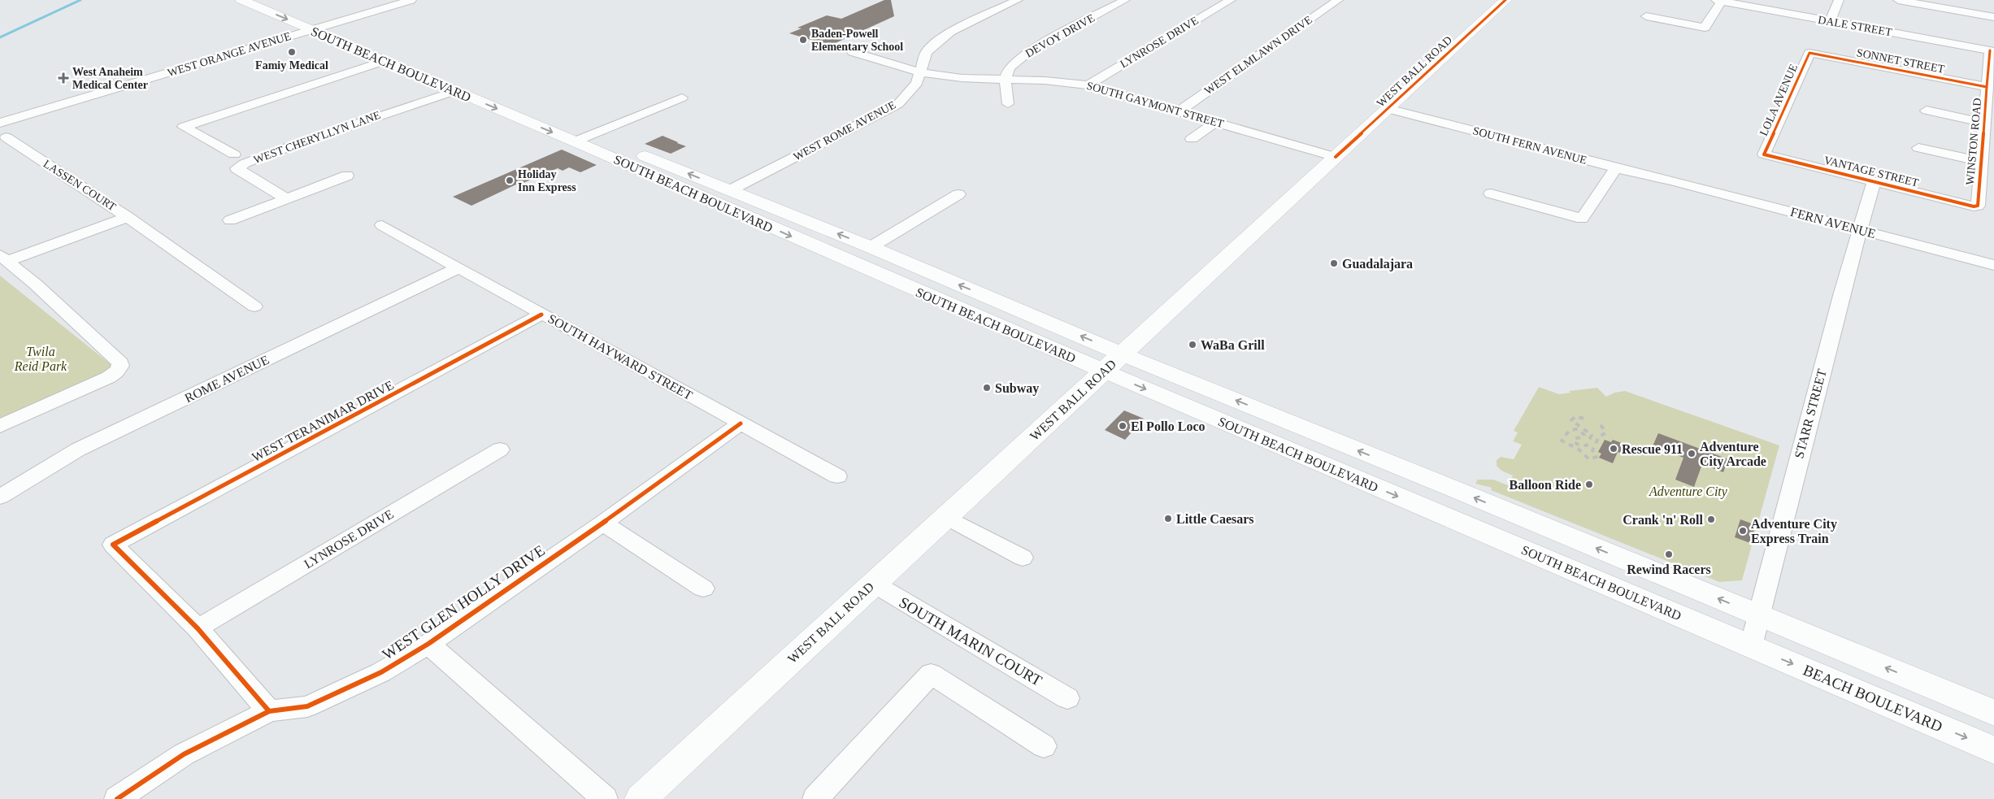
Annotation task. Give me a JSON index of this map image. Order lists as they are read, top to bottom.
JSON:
{
  "streets": {
    "main road": ["SOUTH BEACH BOULEVARD", "WEST BALL ROAD", "BEACH BOULEVARD"],
    "street": [
      "DALE STREET",
      "DEVOY DRIVE",
      "LYNROSE DRIVE",
      "WEST ORANGE AVENUE",
      "WEST ELMLAWN DRIVE",
      "SONNET STREET",
      "LOLA AVENUE",
      "SOUTH GAYMONT STREET",
      "WEST ROME AVENUE",
      "WEST CHERYLLYN LANE",
      "WINSTON ROAD",
      "SOUTH FERN AVENUE",
      "VANTAGE STREET",
      "LASSEN COURT",
      "FERN AVENUE",
      "SOUTH HAYWARD STREET",
      "ROME AVENUE",
      "STARR STREET",
      "WEST TERANIMAR DRIVE",
      "WEST GLEN HOLLY DRIVE",
      "SOUTH MARIN COURT"
    ]
  },
  "crossings": [
    ["DALE STREET", "WINSTON ROAD"],
    ["DEVOY DRIVE", "SOUTH GAYMONT STREET"],
    ["LYNROSE DRIVE", "SOUTH GAYMONT STREET"],
    ["LYNROSE DRIVE", "WEST TERANIMAR DRIVE"],
    ["WEST ORANGE AVENUE", "SOUTH BEACH BOULEVARD"],
    ["WEST ELMLAWN DRIVE", "SOUTH GAYMONT STREET"],
    ["SONNET STREET", "LOLA AVENUE"],
    ["SONNET STREET", "WINSTON ROAD"],
    ["SOUTH BEACH BOULEVARD", "WEST BALL ROAD"],
    ["SOUTH BEACH BOULEVARD", "WEST ROME AVENUE"],
    ["SOUTH BEACH BOULEVARD", "WEST CHERYLLYN LANE"],
    ["SOUTH BEACH BOULEVARD", "STARR STREET"],
    ["SOUTH BEACH BOULEVARD", "BEACH BOULEVARD"],
    ["WEST BALL ROAD", "SOUTH GAYMONT STREET"],
    ["WEST BALL ROAD", "SOUTH FERN AVENUE"],
    ["WEST BALL ROAD", "SOUTH MARIN COURT"],
    ["LOLA AVENUE", "VANTAGE STREET"],
    ["SOUTH GAYMONT STREET", "WEST ROME AVENUE"],
    ["WINSTON ROAD", "VANTAGE STREET"],
    ["SOUTH FERN AVENUE", "FERN AVENUE"],
    ["VANTAGE STREET", "STARR STREET"],
    ["FERN AVENUE", "STARR STREET"],
    ["SOUTH HAYWARD STREET", "ROME AVENUE"],
    ["SOUTH HAYWARD STREET", "WEST TERANIMAR DRIVE"],
    ["SOUTH HAYWARD STREET", "WEST GLEN HOLLY DRIVE"],
    ["STARR STREET", "BEACH BOULEVARD"]
  ],
  "parks": ["Twila Reid Park", "Adventure City"],
  "places": {
    "other": [
      "Baden-Powell Elementary School",
      "Famiy Medical",
      "Holiday Inn Express",
      "Guadalajara",
      "WaBa Grill",
      "Subway",
      "El Pollo Loco",
      "Rescue 911",
      "Adventure City Arcade",
      "Balloon Ride",
      "Little Caesars",
      "Crank 'n' Roll",
      "Adventure City Express Train",
      "Rewind Racers"
    ],
    "health": ["West Anaheim Medical Center"]
  }
}
